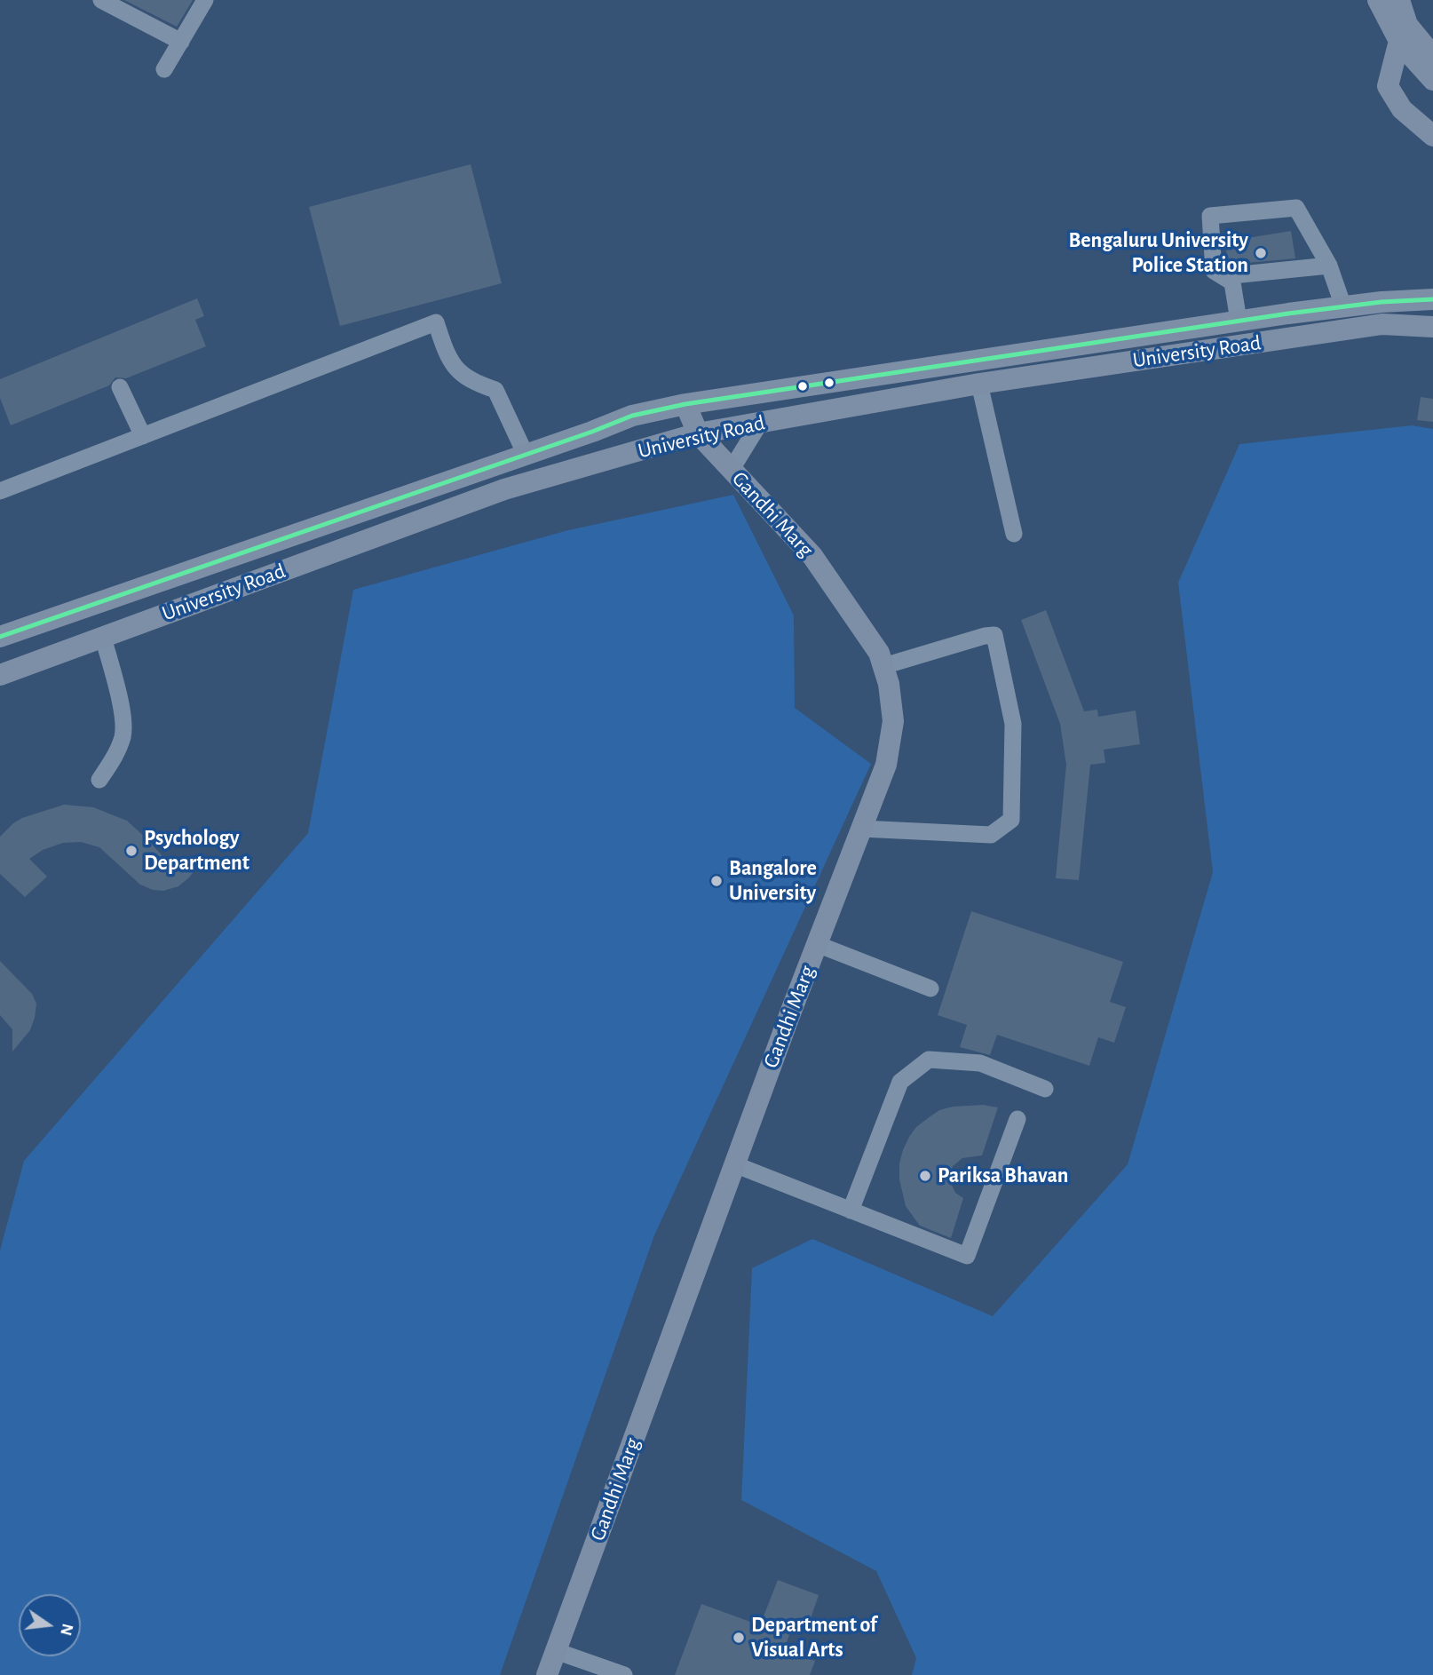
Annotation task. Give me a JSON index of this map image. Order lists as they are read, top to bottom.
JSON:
{
  "streets": {
    "main road": ["University Road", "Gandhi Marg"]
  },
  "crossings": [
    ["University Road", "Gandhi Marg"]
  ],
  "places": [
    "Bengaluru University Police Station",
    "Psychology Department",
    "Bangalore University",
    "Pariksa Bhavan",
    "Department of Visual Arts"
  ],
  "north": "right"
}
